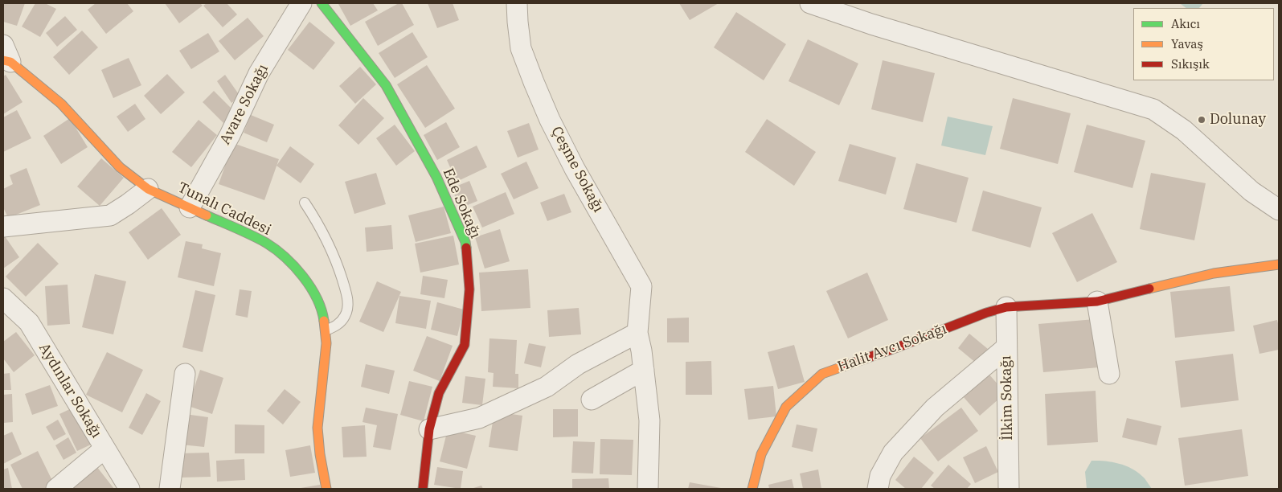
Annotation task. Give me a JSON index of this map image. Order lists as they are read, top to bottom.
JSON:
{
  "streets": {
    "street": [
      "Avare Sokağı",
      "Çeşme Sokağı",
      "Ede Sokağı",
      "Tunalı Caddesi",
      "Halit Avcı Sokağı",
      "Aydınlar Sokağı",
      "İlkim Sokağı"
    ]
  },
  "crossings": [
    ["Avare Sokağı", "Tunalı Caddesi"],
    ["Halit Avcı Sokağı", "İlkim Sokağı"]
  ],
  "places": ["Dolunay"],
  "legend": ["Akıcı", "Yavaş", "Sıkışık"]
}
